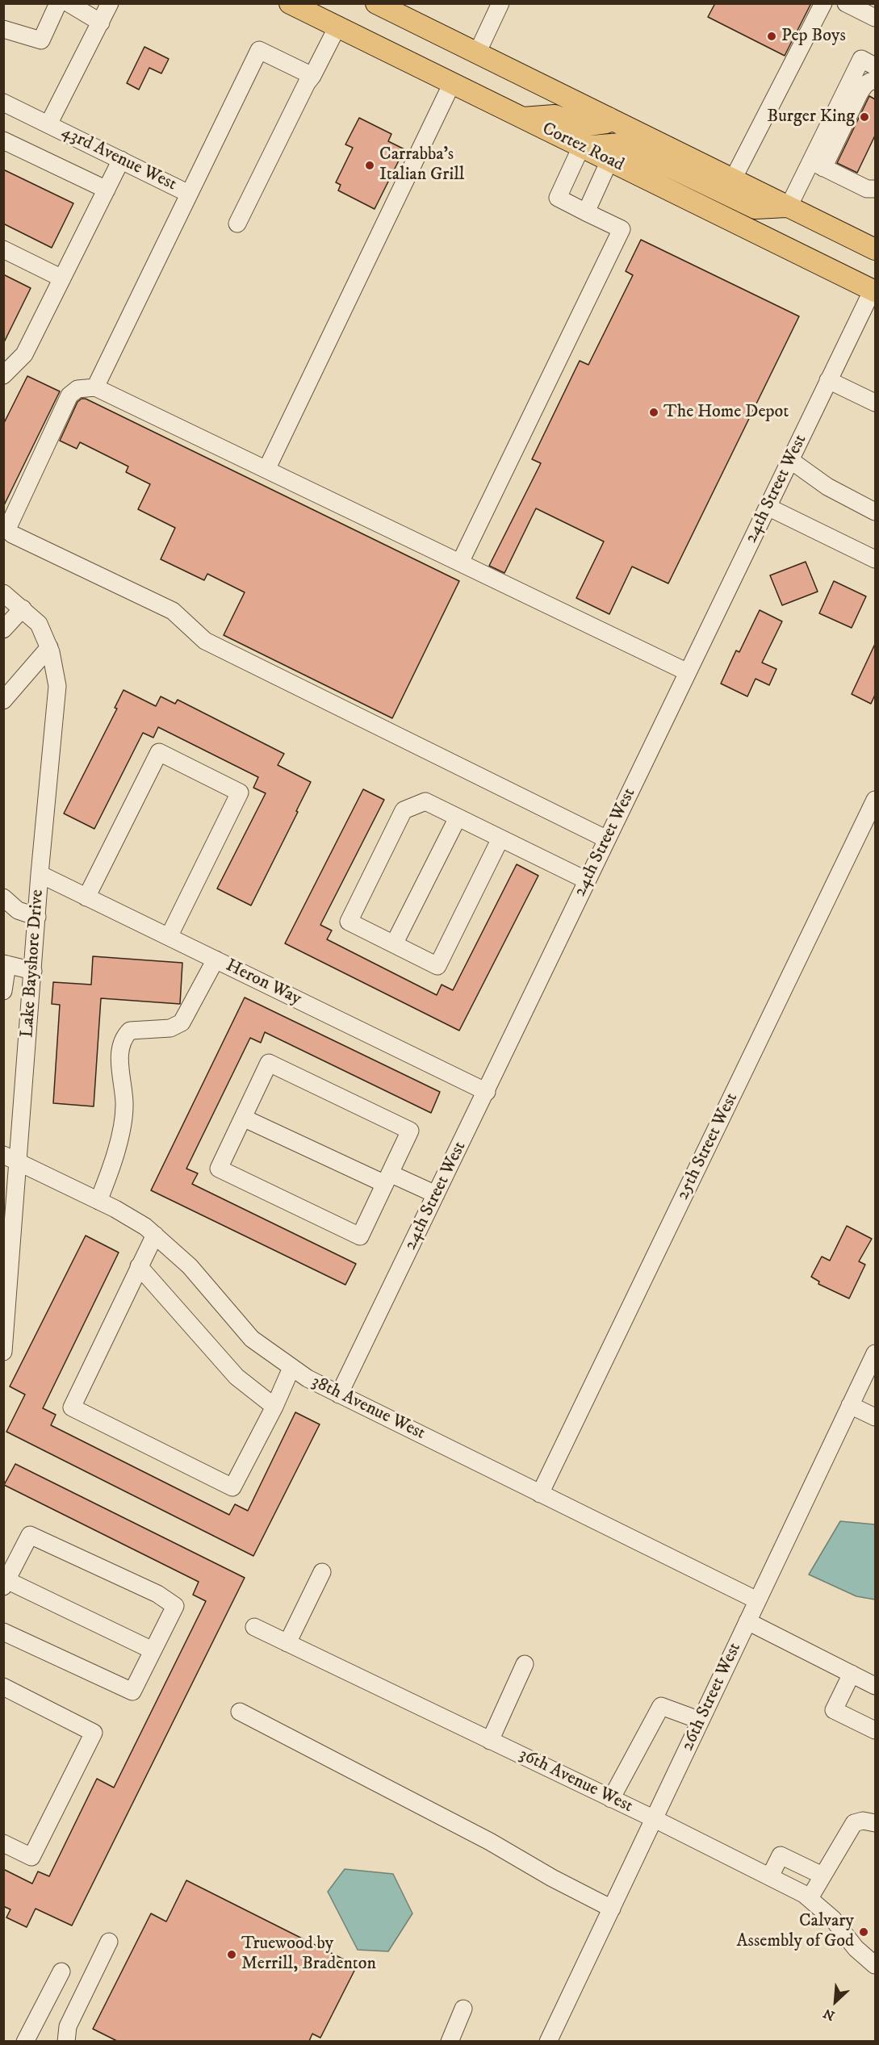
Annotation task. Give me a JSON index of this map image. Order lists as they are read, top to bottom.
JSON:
{
  "streets": {
    "main road": ["Cortez Road"],
    "street": [
      "43rd Avenue West",
      "24th Street West",
      "Lake Bayshore Drive",
      "Heron Way",
      "25th Street West",
      "38th Avenue West",
      "26th Street West",
      "36th Avenue West"
    ]
  },
  "crossings": [
    ["Cortez Road", "24th Street West"],
    ["24th Street West", "Heron Way"],
    ["24th Street West", "38th Avenue West"],
    ["Lake Bayshore Drive", "Heron Way"],
    ["Lake Bayshore Drive", "38th Avenue West"],
    ["25th Street West", "38th Avenue West"],
    ["38th Avenue West", "26th Street West"],
    ["26th Street West", "36th Avenue West"]
  ],
  "places": [
    "Pep Boys",
    "Burger King",
    "Carrabba's Italian Grill",
    "The Home Depot",
    "Calvary Assembly of God",
    "Truewood by Merrill, Bradenton"
  ],
  "north": "bottom left"
}
